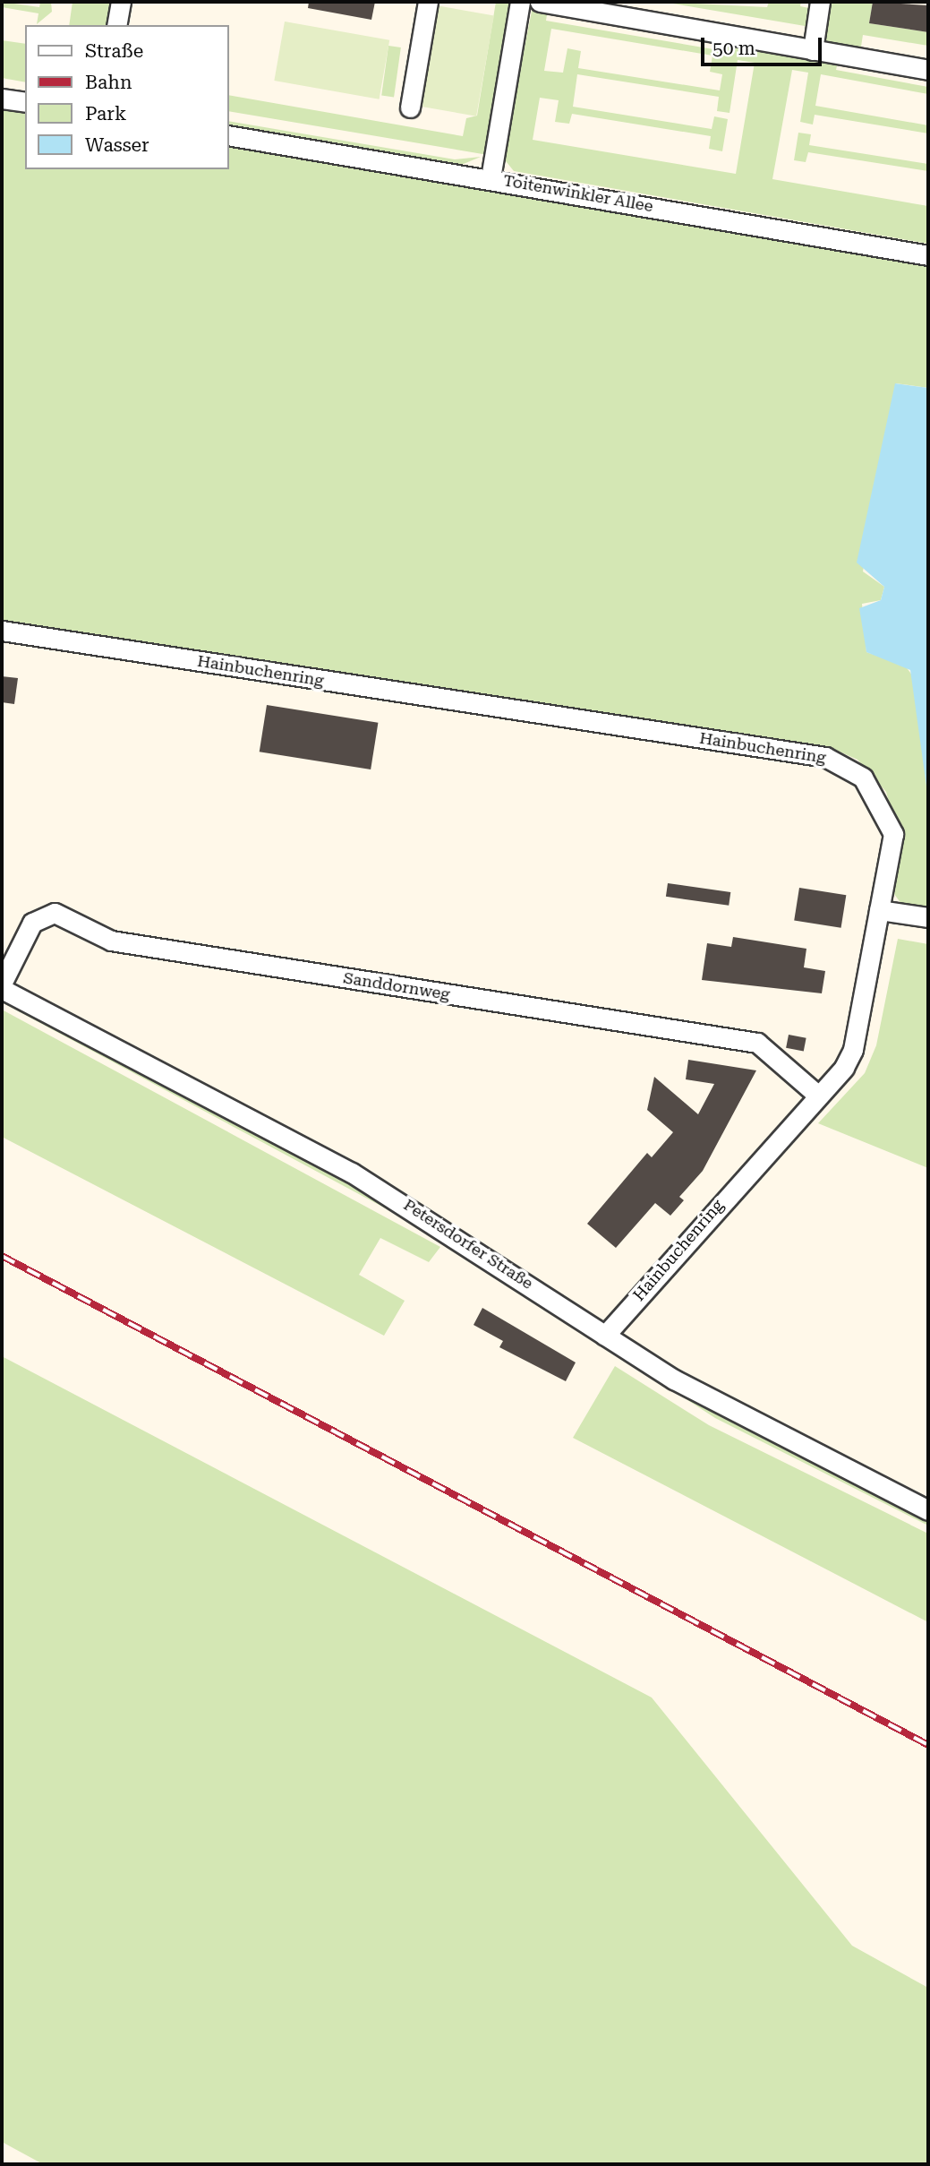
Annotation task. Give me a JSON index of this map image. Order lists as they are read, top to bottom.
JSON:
{
  "streets": {
    "street": [
      "Toitenwinkler Allee",
      "Hainbuchenring",
      "Sanddornweg",
      "Petersdorfer Straße"
    ]
  },
  "crossings": [
    ["Hainbuchenring", "Sanddornweg"],
    ["Hainbuchenring", "Petersdorfer Straße"],
    ["Sanddornweg", "Petersdorfer Straße"]
  ],
  "legend": [
    "Straße",
    "Bahn",
    "Park",
    "Wasser"
  ],
  "scale_bar": "50 m"
}
